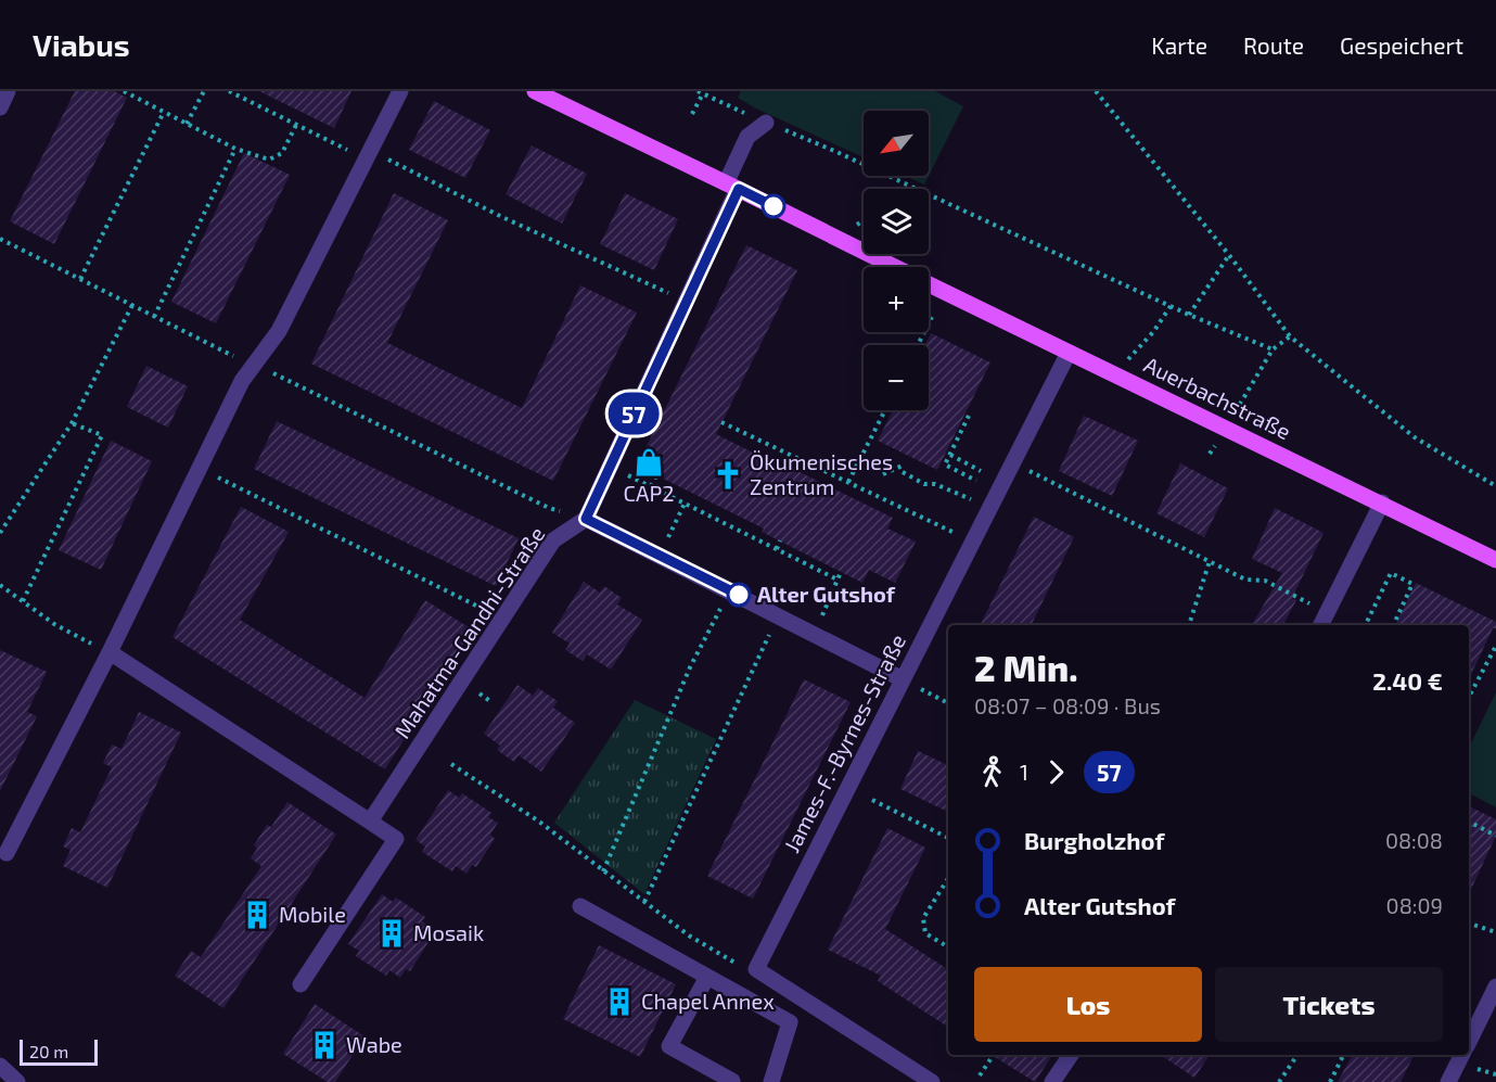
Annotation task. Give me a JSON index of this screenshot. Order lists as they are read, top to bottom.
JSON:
{
  "streets": {
    "main road": ["Auerbachstraße"],
    "street": ["Mahatma-Gandhi-Straße", "James-F.-Byrnes-Straße"]
  },
  "crossings": [
    ["Auerbachstraße", "James-F.-Byrnes-Straße"]
  ],
  "places": {
    "shop": ["CAP2"],
    "church": ["Ökumenisches Zentrum"],
    "other": ["Alter Gutshof"],
    "building": [
      "Mobile",
      "Mosaik",
      "Chapel Annex",
      "Wabe"
    ]
  },
  "lines": ["bus line 57"],
  "scale_bar": "20 m",
  "north": "bottom left",
  "page": {
    "header": "Viabus",
    "nav": ["Karte", "Route", "Gespeichert"],
    "on_map": "57",
    "map_buttons": ["+", "−"],
    "heading": ["2 Min.", "08:07 – 08:09 · Bus", "2.40 €"],
    "legs": ["1", "57"],
    "list": [
      {
        "name": "Burgholzhof",
        "value": "08:08"
      },
      {
        "name": "Alter Gutshof",
        "value": "08:09"
      }
    ],
    "buttons": ["Los", "Tickets"],
    "scale": "20 m"
  }
}
